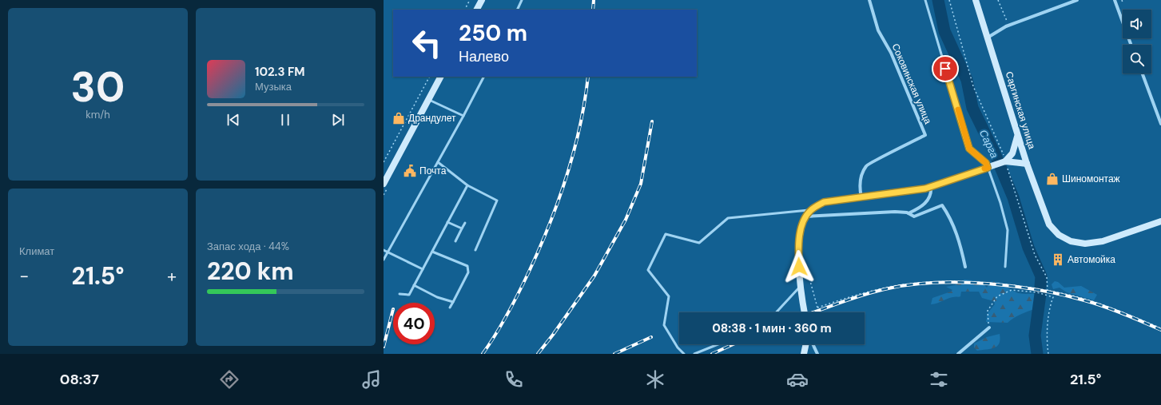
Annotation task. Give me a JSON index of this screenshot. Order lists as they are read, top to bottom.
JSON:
{
  "streets": {
    "street": ["Соковинская улица", "Саргинская улица"]
  },
  "water": ["Сарга"],
  "places": {
    "shop": ["Драндулет", "Шиномонтаж"],
    "public building": ["Почта"],
    "building": ["Автомойка"]
  },
  "page": {
    "tile": [
      ["30", "km/h"],
      "Климат",
      ["Запас хода · 44%", "220 km"]
    ],
    "turn": ["250 m", "Налево"],
    "song": ["102.3 FM", "Музыка"],
    "heat": ["−", "21.5°", "+"],
    "limit": "40",
    "trip": "08:38 · 1 мин · 360 m",
    "tabs": ["08:37", "21.5°"]
  }
}
